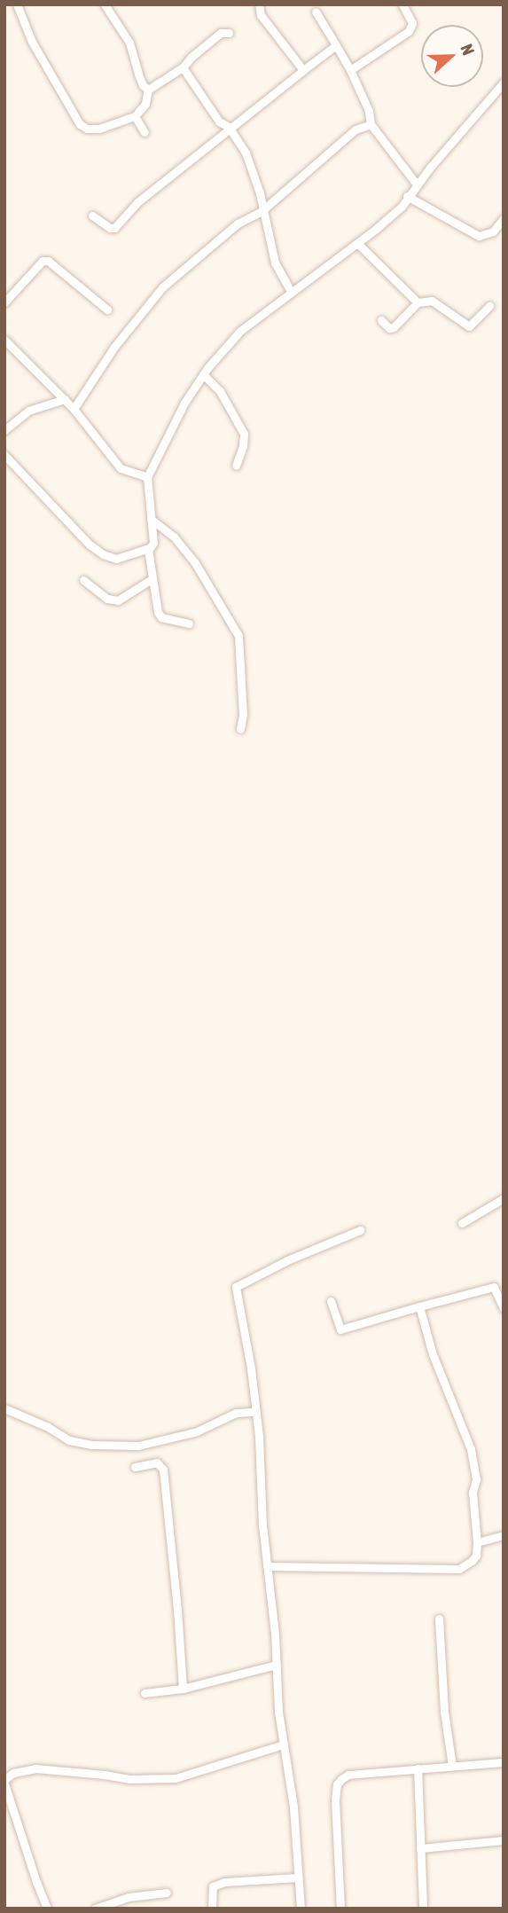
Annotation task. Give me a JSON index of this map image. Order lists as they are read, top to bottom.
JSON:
{
  "north": "right"
}
